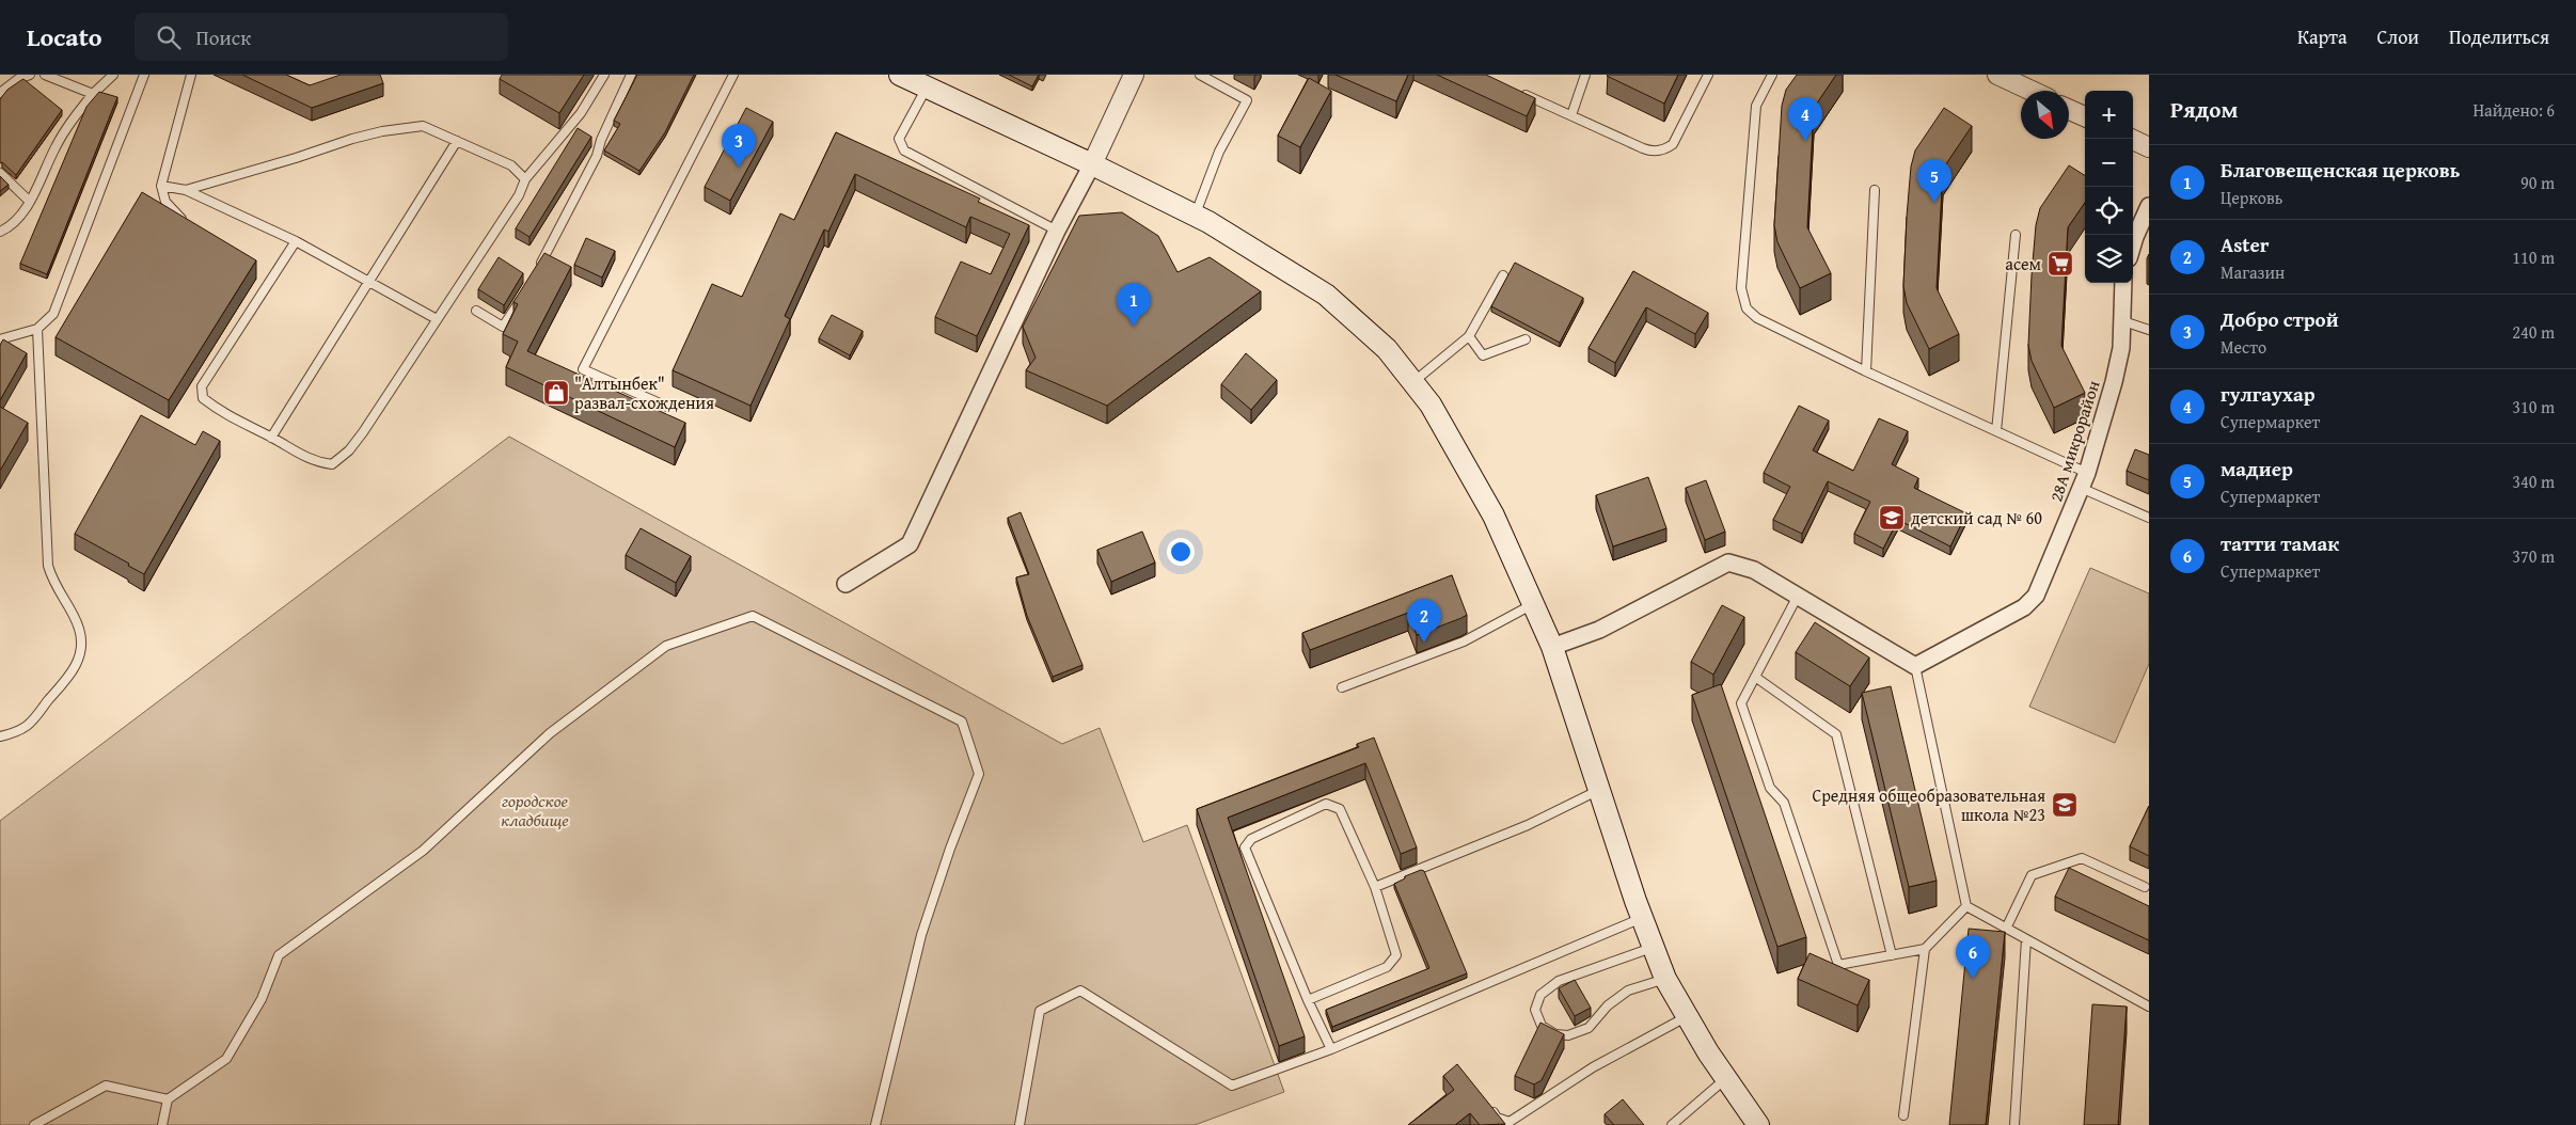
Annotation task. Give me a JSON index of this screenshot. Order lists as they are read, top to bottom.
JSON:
{
  "streets": {
    "street": ["28А микрорайон"]
  },
  "parks": ["городское кладбище"],
  "places": {
    "supermarket": ["асем"],
    "shop": ["\"Алтынбек\" развал-схождения"],
    "school or university": ["детский сад № 60", "Средняя общеобразовательная школа №23"]
  },
  "north": "bottom right",
  "page": {
    "header": "Locato",
    "search": "Поиск",
    "nav": ["Карта", "Слои", "Поделиться"],
    "heading": ["Рядом", "Найдено: 6"],
    "map_buttons": ["+", "−"],
    "pins": [
      "4",
      "3",
      "5",
      "1",
      "2",
      "6"
    ],
    "list": [
      {
        "mark": "1",
        "name": "Благовещенская церковь",
        "note": "Церковь",
        "value": "90 m"
      },
      {
        "mark": "2",
        "name": "Aster",
        "note": "Магазин",
        "value": "110 m"
      },
      {
        "mark": "3",
        "name": "Добро строй",
        "note": "Место",
        "value": "240 m"
      },
      {
        "mark": "4",
        "name": "гулгаухар",
        "note": "Супермаркет",
        "value": "310 m"
      },
      {
        "mark": "5",
        "name": "мадиер",
        "note": "Супермаркет",
        "value": "340 m"
      },
      {
        "mark": "6",
        "name": "татти тамак",
        "note": "Супермаркет",
        "value": "370 m"
      }
    ]
  }
}
